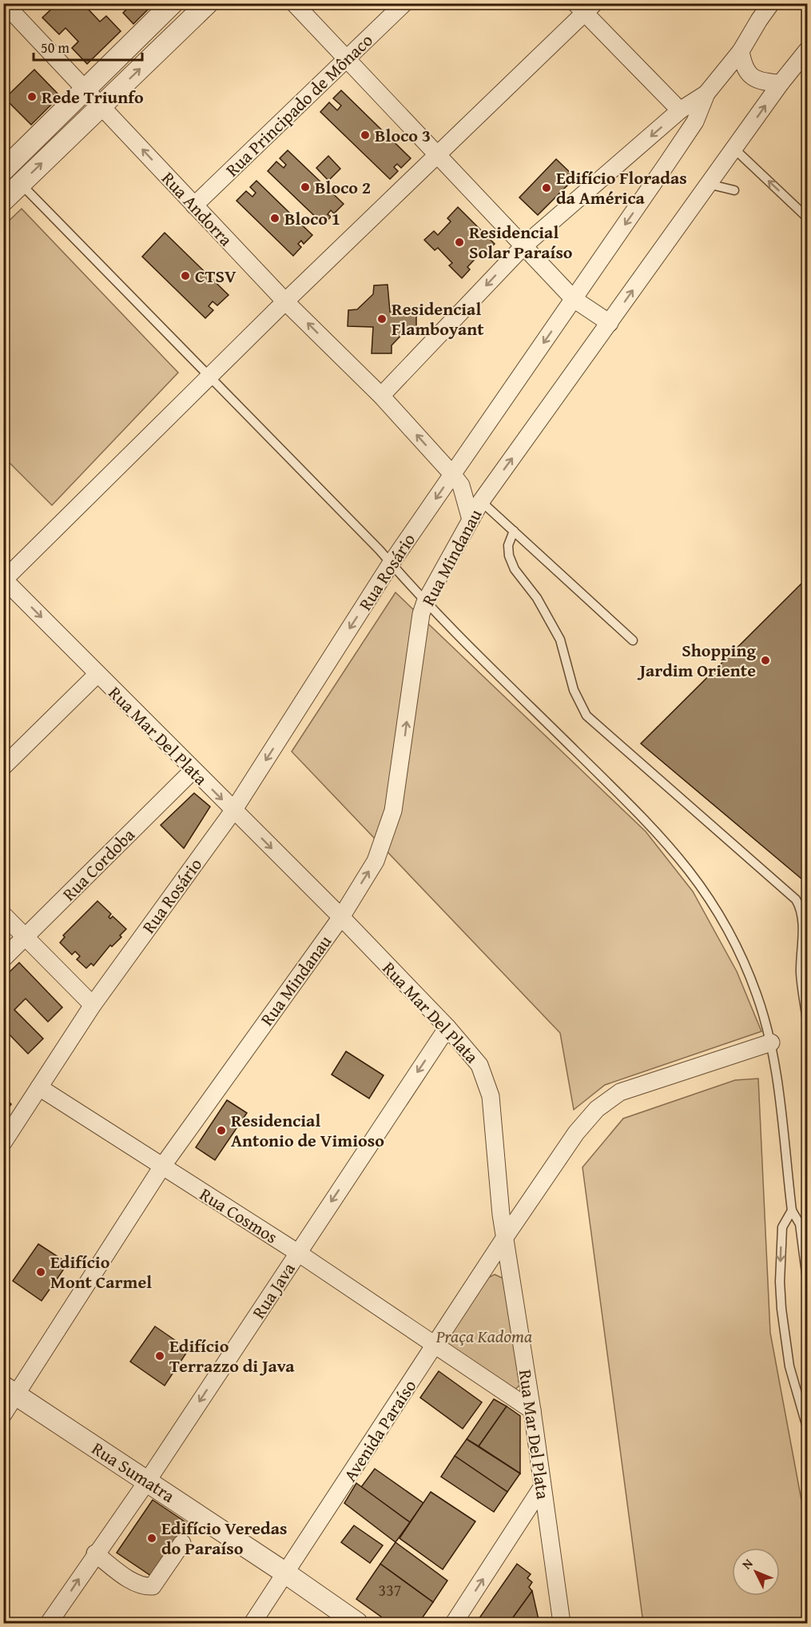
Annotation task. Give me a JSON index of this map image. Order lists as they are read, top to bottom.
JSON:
{
  "streets": {
    "street": [
      "Rua Principado de Mônaco",
      "Rua Andorra",
      "Rua Mindanau",
      "Rua Rosário",
      "Rua Mar Del Plata",
      "Rua Cordoba",
      "Rua Cosmos",
      "Rua Java",
      "Avenida Paraíso",
      "Rua Sumatra"
    ]
  },
  "crossings": [
    ["Rua Principado de Mônaco", "Rua Andorra"],
    ["Rua Andorra", "Rua Mindanau"],
    ["Rua Andorra", "Rua Rosário"],
    ["Rua Mindanau", "Rua Mar Del Plata"],
    ["Rua Mindanau", "Rua Cosmos"],
    ["Rua Mindanau", "Rua Sumatra"],
    ["Rua Rosário", "Rua Mar Del Plata"],
    ["Rua Rosário", "Rua Cosmos"],
    ["Rua Mar Del Plata", "Rua Cordoba"],
    ["Rua Mar Del Plata", "Rua Cosmos"],
    ["Rua Mar Del Plata", "Rua Java"],
    ["Rua Mar Del Plata", "Avenida Paraíso"],
    ["Rua Cosmos", "Rua Java"],
    ["Rua Cosmos", "Avenida Paraíso"],
    ["Rua Java", "Rua Sumatra"],
    ["Avenida Paraíso", "Rua Sumatra"]
  ],
  "one_way": ["Rua Andorra"],
  "parks": ["Praça Kadoma"],
  "places": [
    "Rede Triunfo",
    "Bloco 3",
    "Bloco 2",
    "Edifício Floradas da América",
    "Bloco 1",
    "Residencial Solar Paraíso",
    "CTSV",
    "Residencial Flamboyant",
    "Shopping Jardim Oriente",
    "Residencial Antonio de Vimioso",
    "Edifício Mont Carmel",
    "Edifício Terrazzo di Java",
    "Edifício Veredas do Paraíso"
  ],
  "house_numbers": ["337"],
  "scale_bar": "50 m",
  "north": "top left"
}
